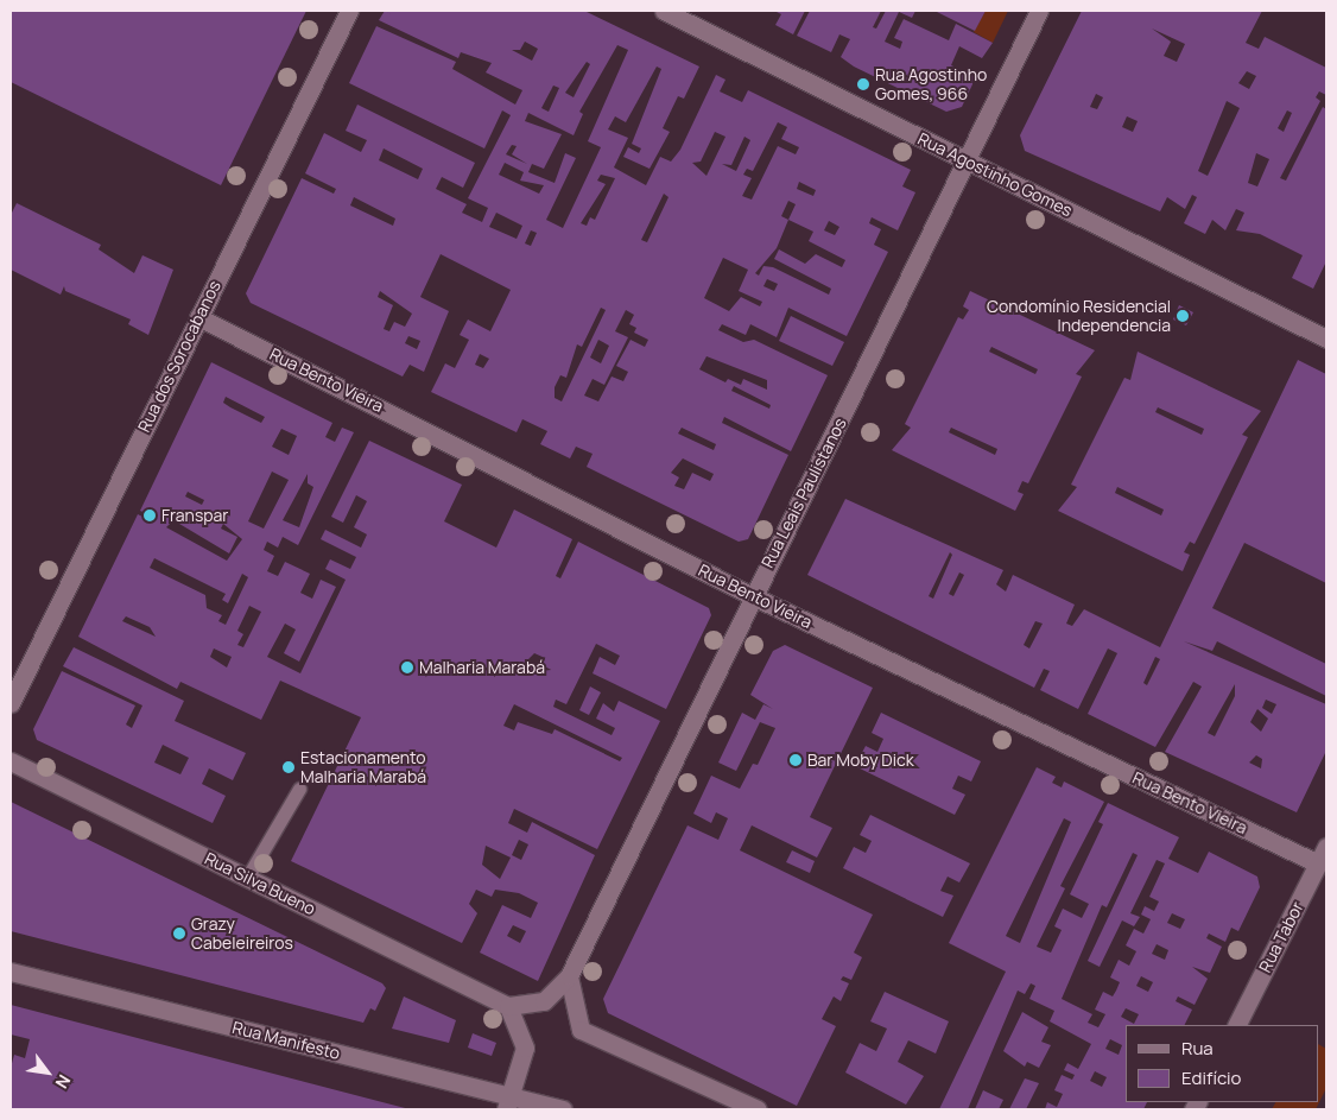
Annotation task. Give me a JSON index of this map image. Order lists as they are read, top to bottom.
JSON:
{
  "streets": {
    "street": [
      "Rua Agostinho Gomes",
      "Rua dos Sorocabanos",
      "Rua Bento Vieira",
      "Rua Leais Paulistanos",
      "Rua Silva Bueno",
      "Rua Tabor",
      "Rua Manifesto"
    ]
  },
  "crossings": [
    ["Rua Agostinho Gomes", "Rua Leais Paulistanos"],
    ["Rua dos Sorocabanos", "Rua Bento Vieira"],
    ["Rua Bento Vieira", "Rua Leais Paulistanos"],
    ["Rua Bento Vieira", "Rua Tabor"],
    ["Rua Leais Paulistanos", "Rua Silva Bueno"]
  ],
  "places": [
    "Rua Agostinho Gomes, 966",
    "Condomínio Residencial Independencia",
    "Franspar",
    "Malharia Marabá",
    "Bar Moby Dick",
    "Estacionamento Malharia Marabá",
    "Grazy Cabeleireiros"
  ],
  "legend": ["Rua", "Edifício"],
  "north": "bottom right"
}
